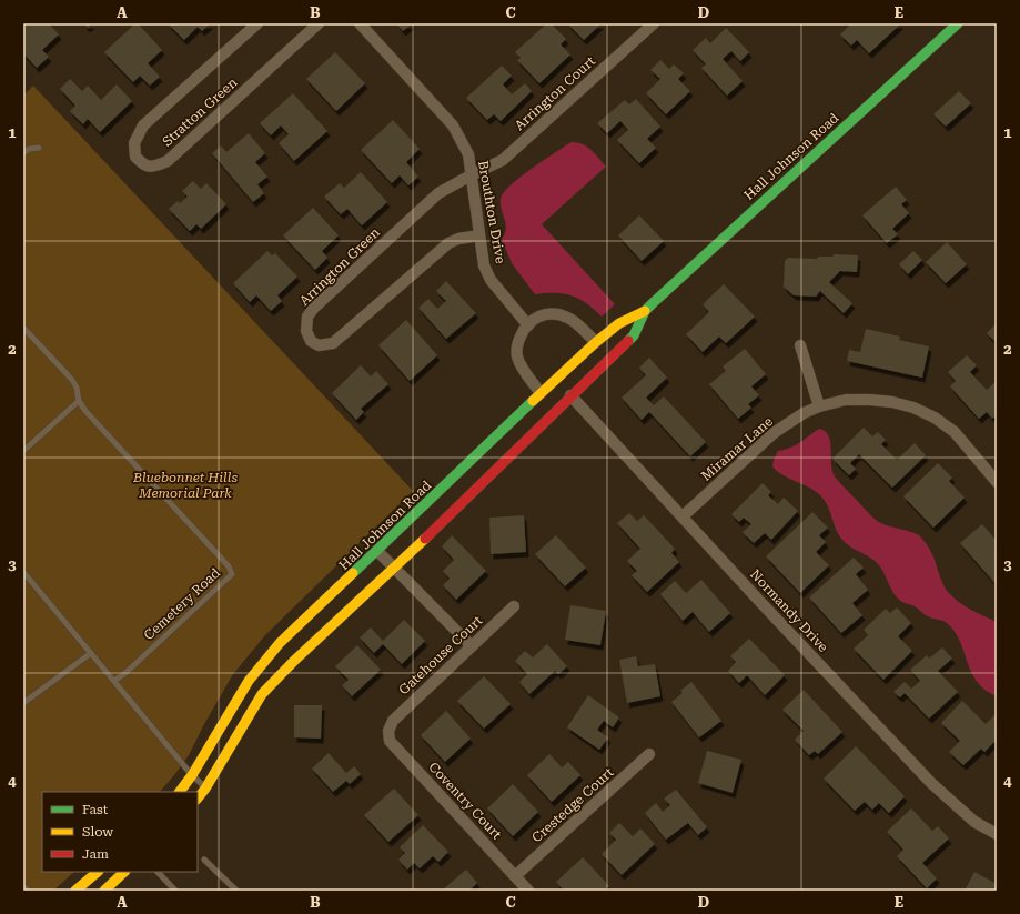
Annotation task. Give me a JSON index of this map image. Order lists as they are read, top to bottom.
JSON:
{
  "streets": {
    "main road": ["Hall Johnson Road"],
    "street": [
      "Arrington Court",
      "Stratton Green",
      "Brouthton Drive",
      "Arrington Green",
      "Miramar Lane",
      "Normandy Drive",
      "Gatehouse Court",
      "Coventry Court",
      "Crestedge Court"
    ],
    "lane": ["Cemetery Road"]
  },
  "crossings": [
    ["Arrington Court", "Brouthton Drive"],
    ["Arrington Court", "Arrington Green"],
    ["Hall Johnson Road", "Normandy Drive"],
    ["Brouthton Drive", "Arrington Green"],
    ["Miramar Lane", "Normandy Drive"],
    ["Gatehouse Court", "Coventry Court"],
    ["Coventry Court", "Crestedge Court"]
  ],
  "parks": ["Bluebonnet Hills Memorial Park"],
  "legend": ["Fast", "Slow", "Jam"],
  "grid": {
    "columns": [
      "A",
      "B",
      "C",
      "D",
      "E"
    ],
    "rows": [
      "1",
      "2",
      "3",
      "4"
    ]
  }
}
